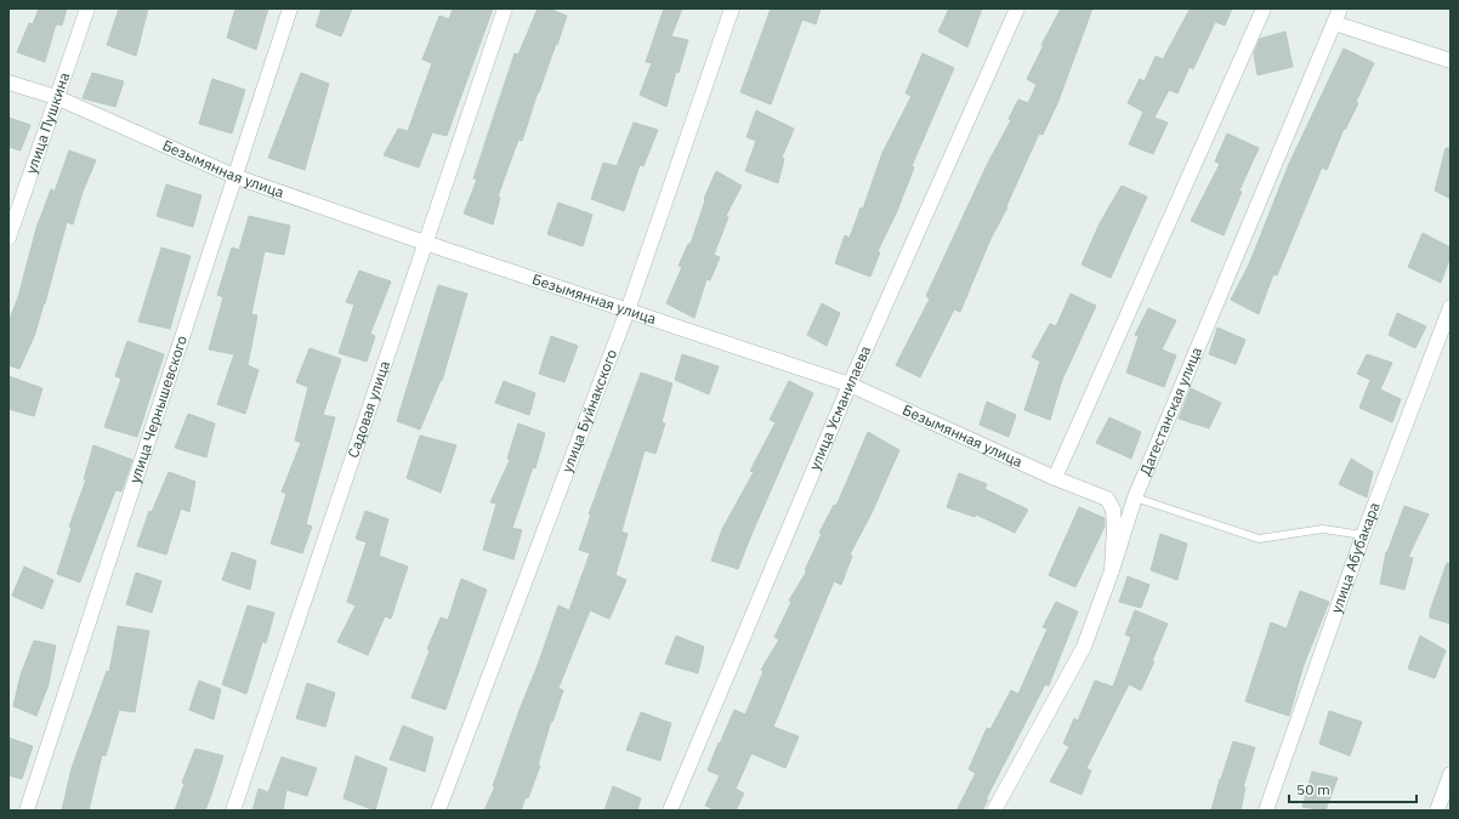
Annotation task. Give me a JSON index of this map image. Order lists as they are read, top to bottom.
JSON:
{
  "streets": {
    "street": [
      "улица Пушкина",
      "Безымянная улица",
      "улица Усманилаева",
      "Садовая улица",
      "улица Чернышевского",
      "улица Буйнакского",
      "Дагестанская улица",
      "улица Абубакара"
    ]
  },
  "crossings": [
    ["улица Пушкина", "Безымянная улица"],
    ["Безымянная улица", "улица Усманилаева"],
    ["Безымянная улица", "Садовая улица"],
    ["Безымянная улица", "улица Чернышевского"],
    ["Безымянная улица", "улица Буйнакского"],
    ["Безымянная улица", "Дагестанская улица"]
  ],
  "scale_bar": "50 m"
}
